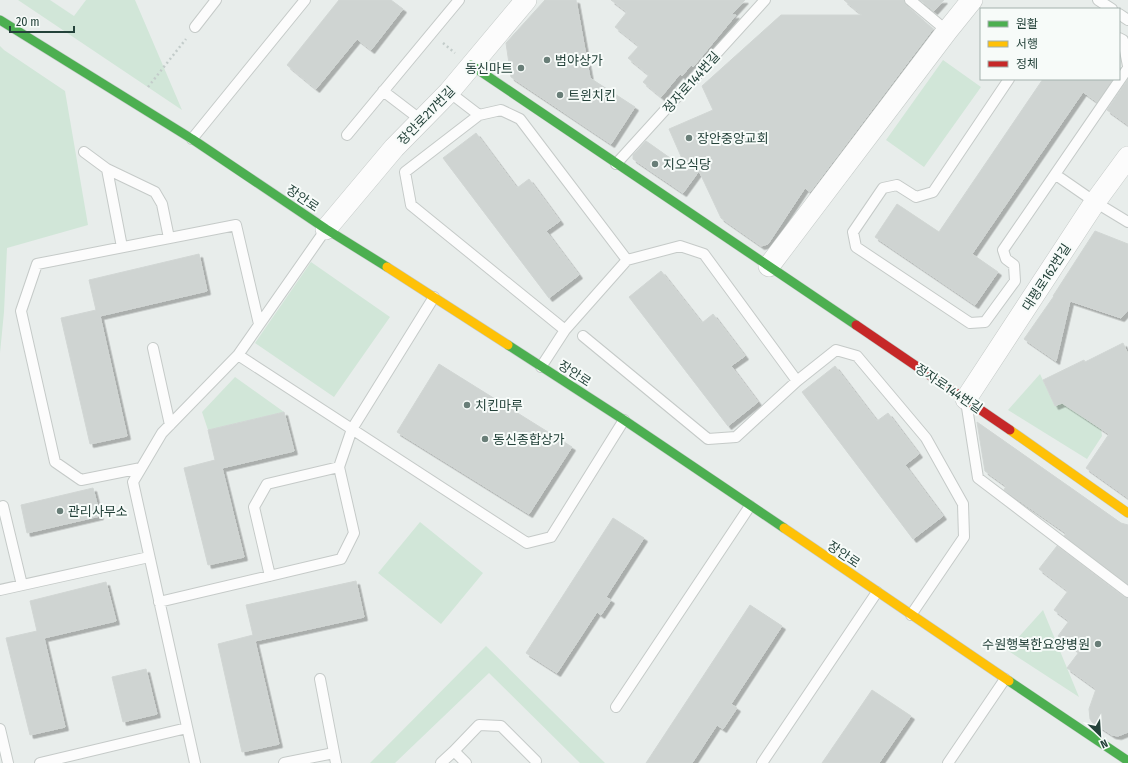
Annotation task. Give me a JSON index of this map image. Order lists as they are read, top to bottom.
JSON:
{
  "streets": {
    "main road": ["정자로144번길", "장안로"],
    "street": ["장안로217번길", "대평로162번길"]
  },
  "crossings": [
    ["정자로144번길", "장안로217번길"],
    ["정자로144번길", "대평로162번길"],
    ["장안로217번길", "장안로"]
  ],
  "places": [
    "범야상가",
    "동신마트",
    "트윈치킨",
    "장안중앙교회",
    "지오식당",
    "치킨마루",
    "동신종합상가",
    "관리사무소",
    "수원행복한요양병원"
  ],
  "legend": ["원활", "서행", "정체"],
  "scale_bar": "20 m",
  "north": "bottom right"
}
